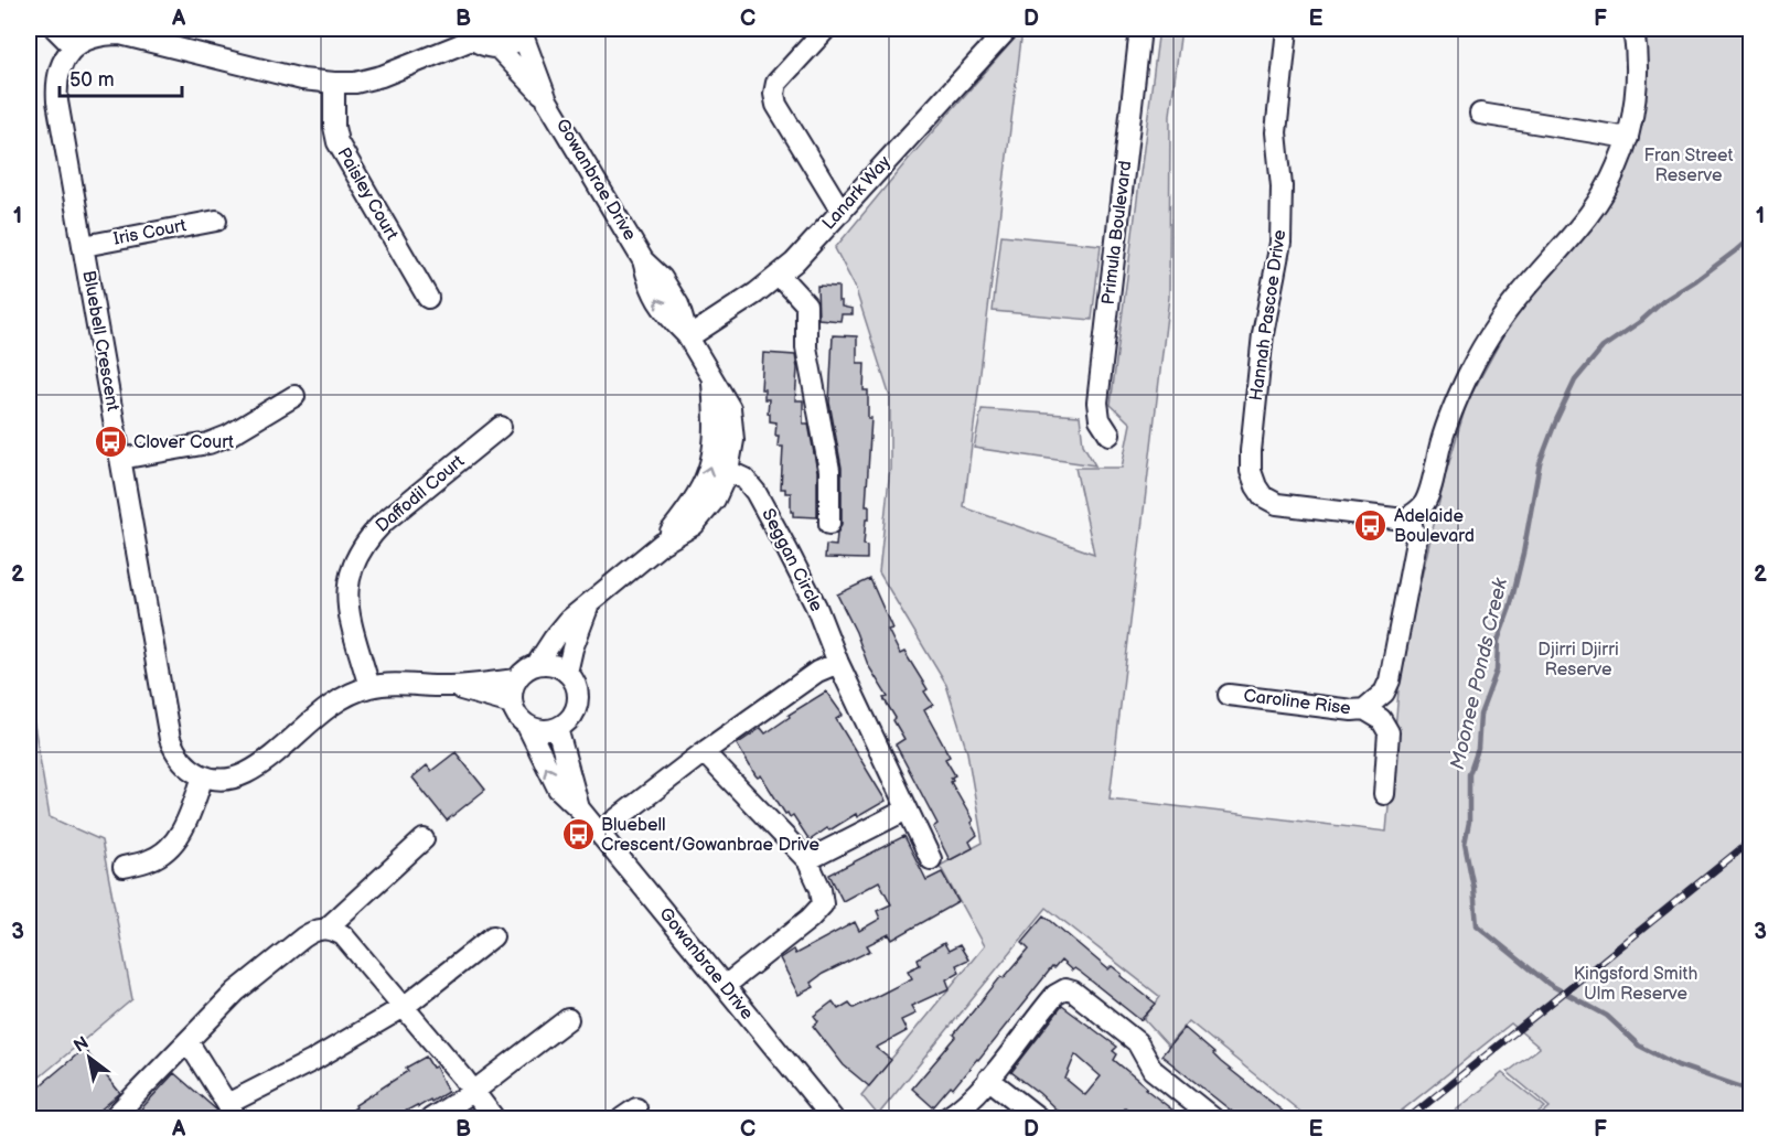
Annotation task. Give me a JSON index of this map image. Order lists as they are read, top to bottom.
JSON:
{
  "streets": {
    "street": [
      "Gowanbrae Drive",
      "Lanark Way",
      "Paisley Court",
      "Iris Court",
      "Primula Boulevard",
      "Hannah Pascoe Drive",
      "Bluebell Crescent",
      "Daffodil Court",
      "Seggan Circle",
      "Caroline Rise"
    ]
  },
  "crossings": [
    ["Gowanbrae Drive", "Lanark Way"],
    ["Gowanbrae Drive", "Seggan Circle"],
    ["Iris Court", "Bluebell Crescent"]
  ],
  "water": ["Moonee Ponds Creek"],
  "parks": ["Fran Street Reserve", "Djirri Djirri Reserve", "Kingsford Smith Ulm Reserve"],
  "places": {
    "bus stop": ["Clover Court", "Adelaide Boulevard", "Bluebell Crescent/Gowanbrae Drive"]
  },
  "scale_bar": "50 m",
  "north": "top left",
  "grid": {
    "columns": [
      "A",
      "B",
      "C",
      "D",
      "E",
      "F"
    ],
    "rows": ["1", "2", "3"]
  }
}
